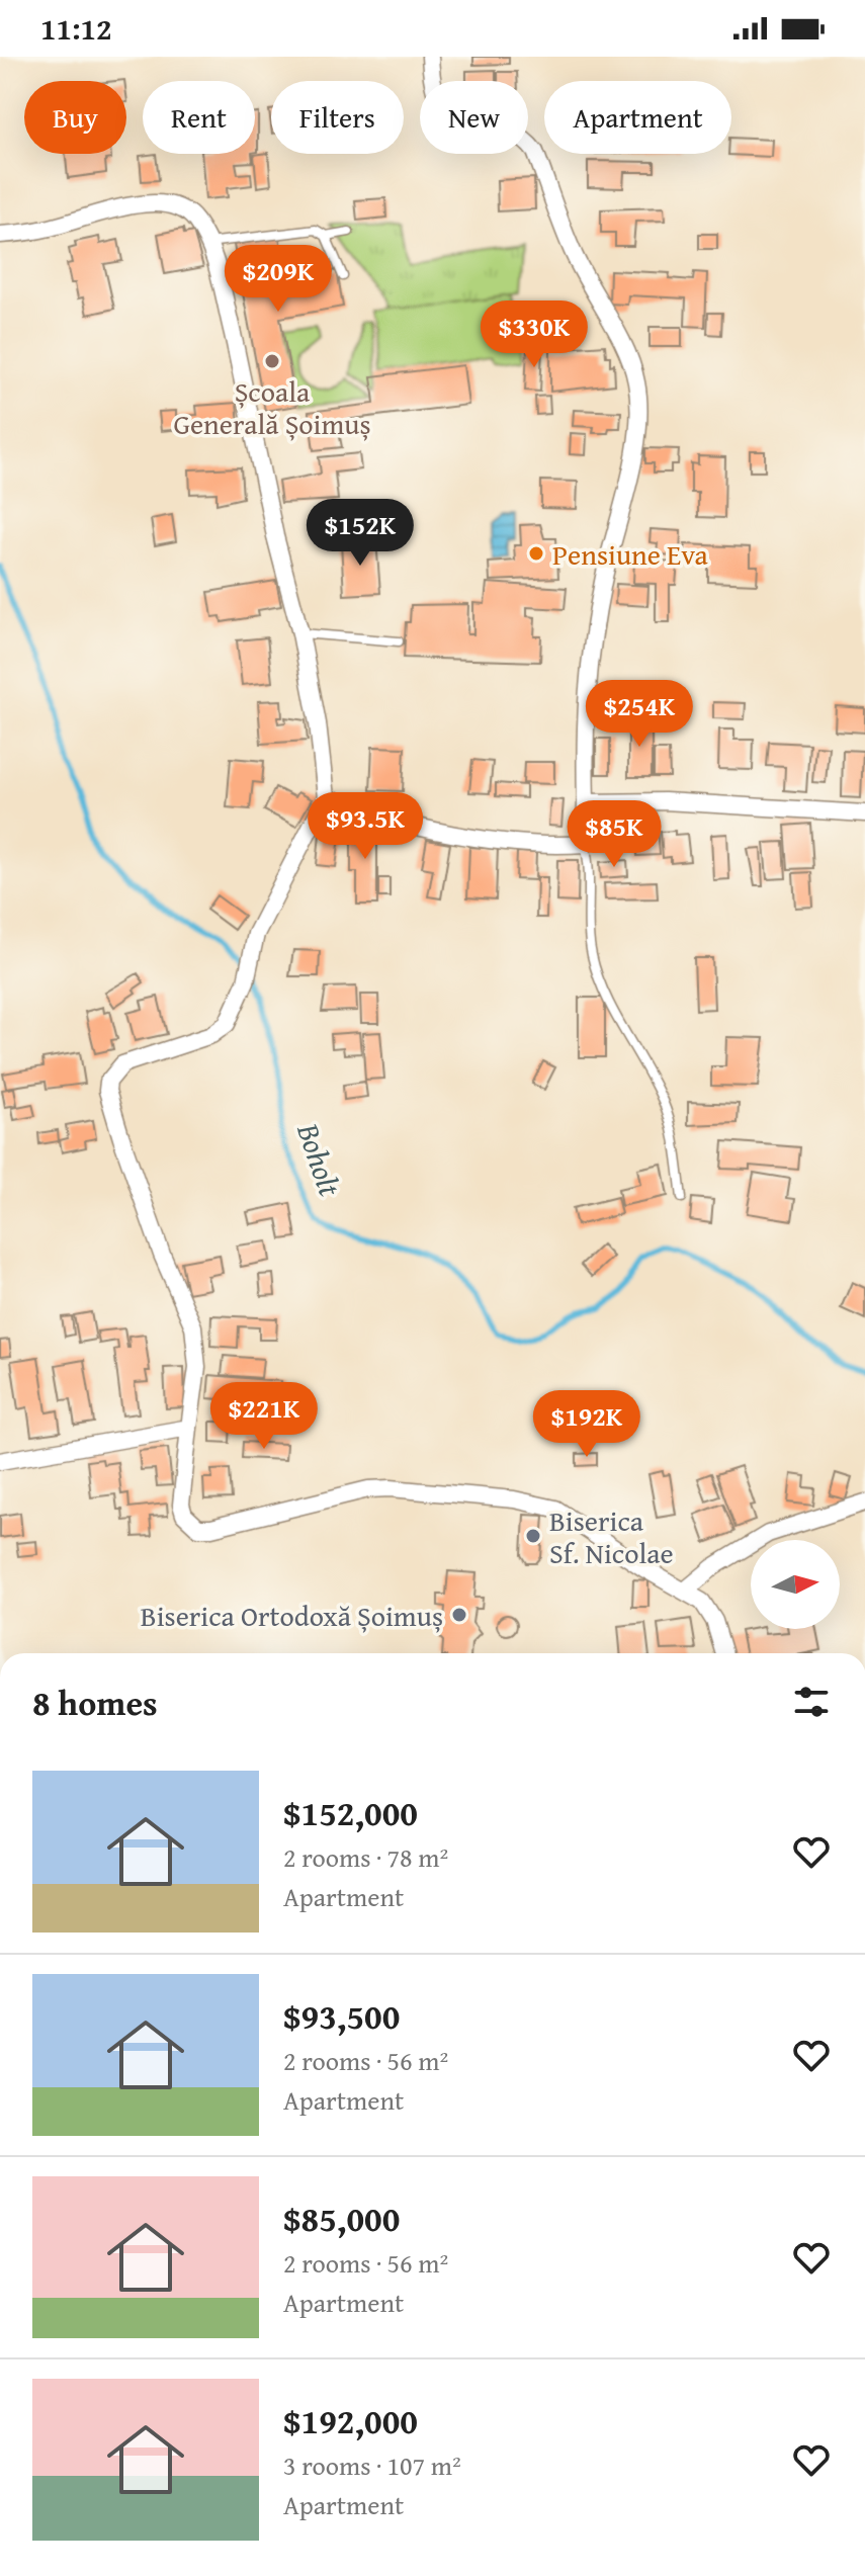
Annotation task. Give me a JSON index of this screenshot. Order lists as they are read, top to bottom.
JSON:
{
  "water": ["Boholt"],
  "places": [
    "Școala Generală Șoimuș",
    "Pensiune Eva",
    "Biserica Sf. Nicolae",
    "Biserica Ortodoxă Șoimuș"
  ],
  "north": "right",
  "page": {
    "status": "11:12",
    "chip": [
      "Buy",
      "Rent",
      "Filters",
      "New",
      "Apartment"
    ],
    "price": [
      "$209K",
      "$330K",
      "$152K",
      "$254K",
      "$93.5K",
      "$85K",
      "$221K",
      "$192K"
    ],
    "heading": "8 homes",
    "list": [
      {
        "name": "$152,000",
        "note": "2 rooms · 78 m² · Apartment"
      },
      {
        "name": "$93,500",
        "note": "2 rooms · 56 m² · Apartment"
      },
      {
        "name": "$85,000",
        "note": "2 rooms · 56 m² · Apartment"
      },
      {
        "name": "$192,000",
        "note": "3 rooms · 107 m² · Apartment"
      }
    ]
  }
}
